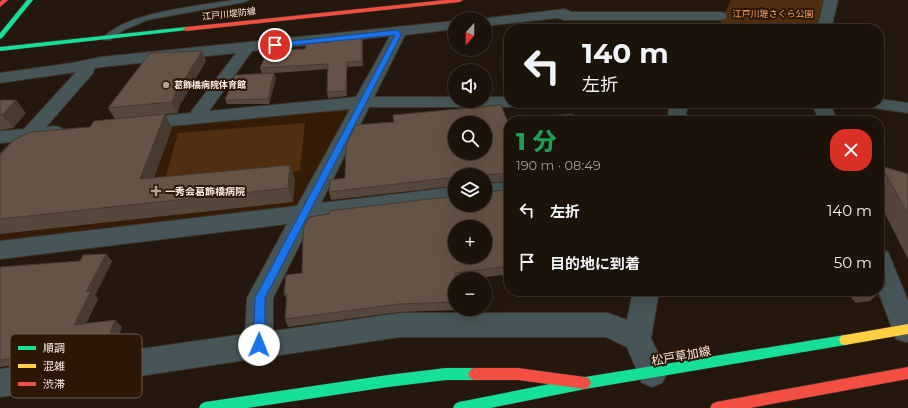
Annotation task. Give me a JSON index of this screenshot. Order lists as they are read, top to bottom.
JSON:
{
  "streets": {
    "main road": ["江戸川堤防線", "松戸草加線"]
  },
  "parks": ["江戸川堤さくら公園"],
  "places": {
    "other": ["葛飾橋病院体育館"],
    "health": ["一秀会葛飾橋病院"]
  },
  "legend": ["順調", "混雑", "渋滞"],
  "north": "bottom",
  "page": {
    "map_buttons": ["+", "−"],
    "turn": ["140 m", "左折"],
    "heading": ["1 分", "190 m · 08:49"],
    "list": [
      {
        "name": "左折",
        "value": "140 m"
      },
      {
        "name": "目的地に到着",
        "value": "50 m"
      }
    ]
  }
}
